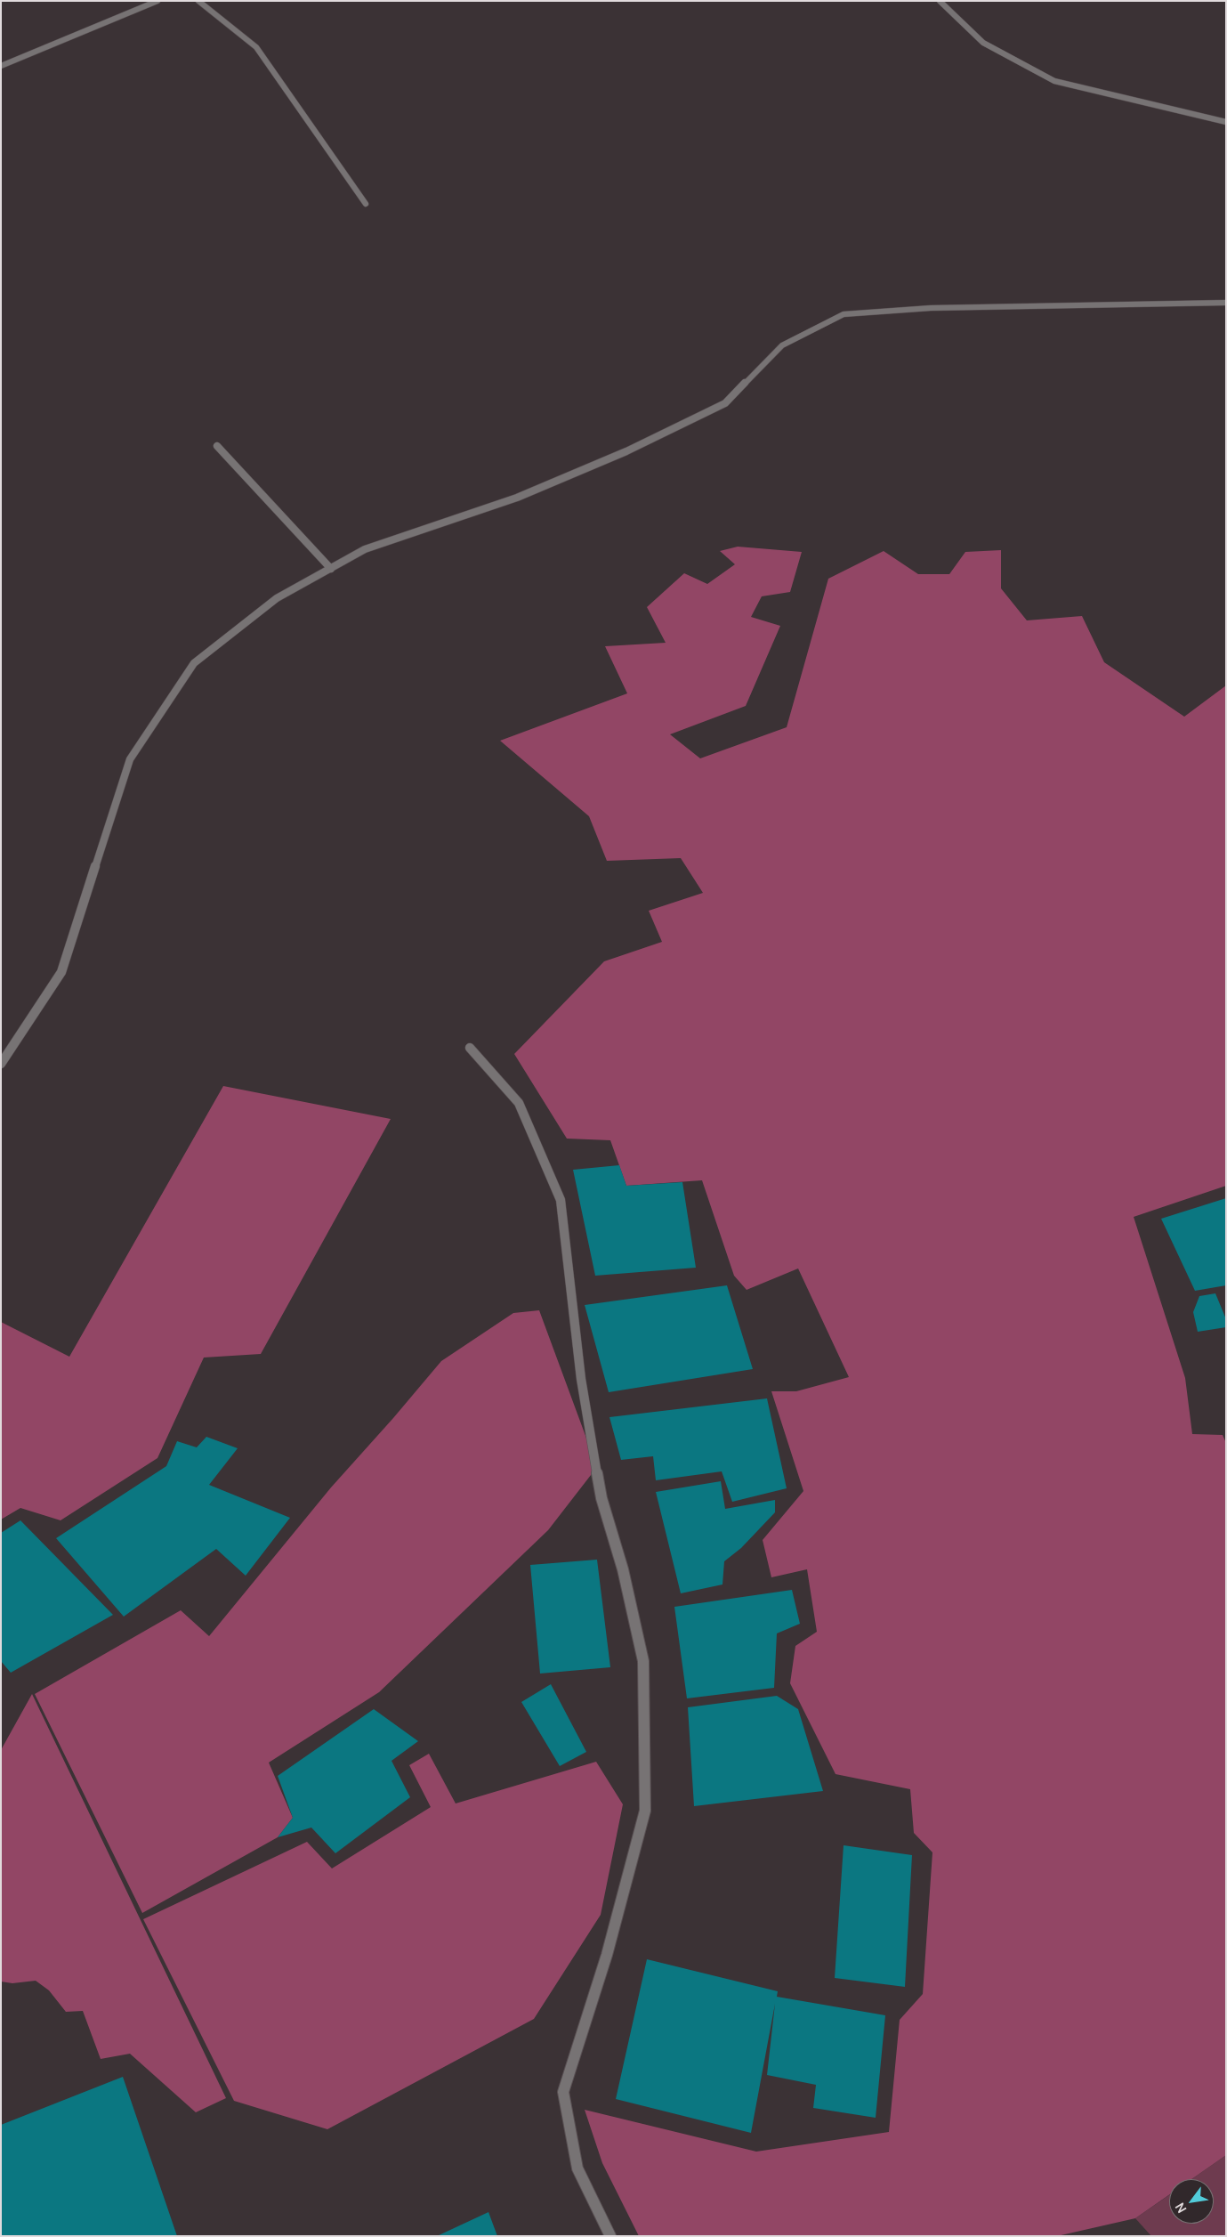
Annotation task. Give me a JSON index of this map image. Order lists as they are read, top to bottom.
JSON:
{
  "north": "bottom left"
}
